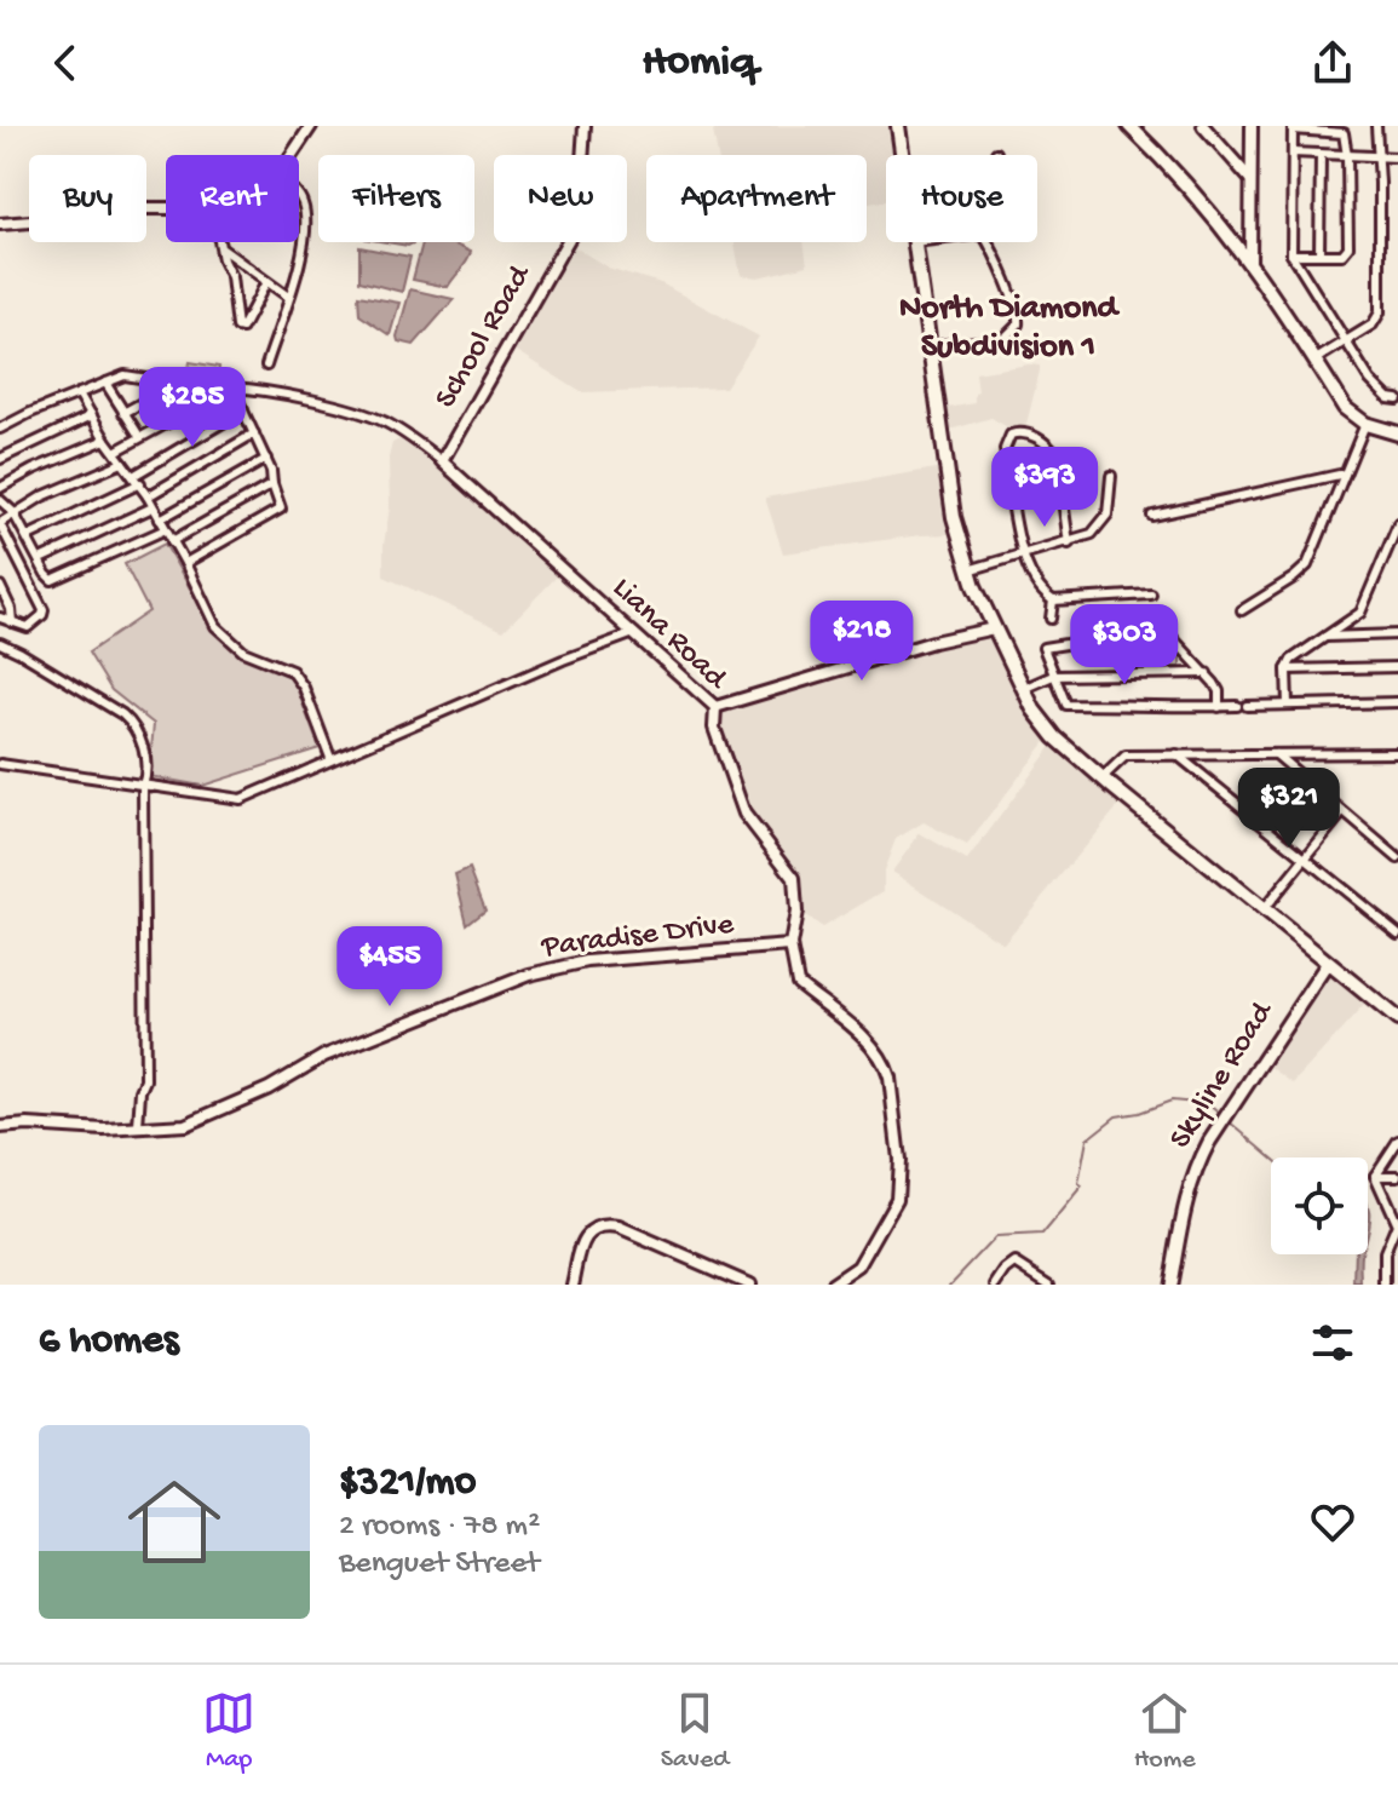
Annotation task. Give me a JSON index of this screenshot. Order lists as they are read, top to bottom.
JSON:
{
  "streets": {
    "main road": ["Skyline Road"],
    "street": ["School Road", "Liana Road", "Paradise Drive"]
  },
  "crossings": [
    ["School Road", "Liana Road"],
    ["Liana Road", "Paradise Drive"]
  ],
  "districts": ["North Diamond Subdivision 1"],
  "page": {
    "header": "Homiq",
    "chip": [
      "Buy",
      "Rent",
      "Filters",
      "New",
      "Apartment",
      "House"
    ],
    "price": [
      "$285",
      "$393",
      "$218",
      "$303",
      "$321",
      "$455"
    ],
    "heading": "6 homes",
    "list": [
      {
        "name": "$321/mo",
        "note": "2 rooms · 78 m² · Benguet Street"
      }
    ],
    "tabs": ["Map", "Saved", "Home"]
  }
}
